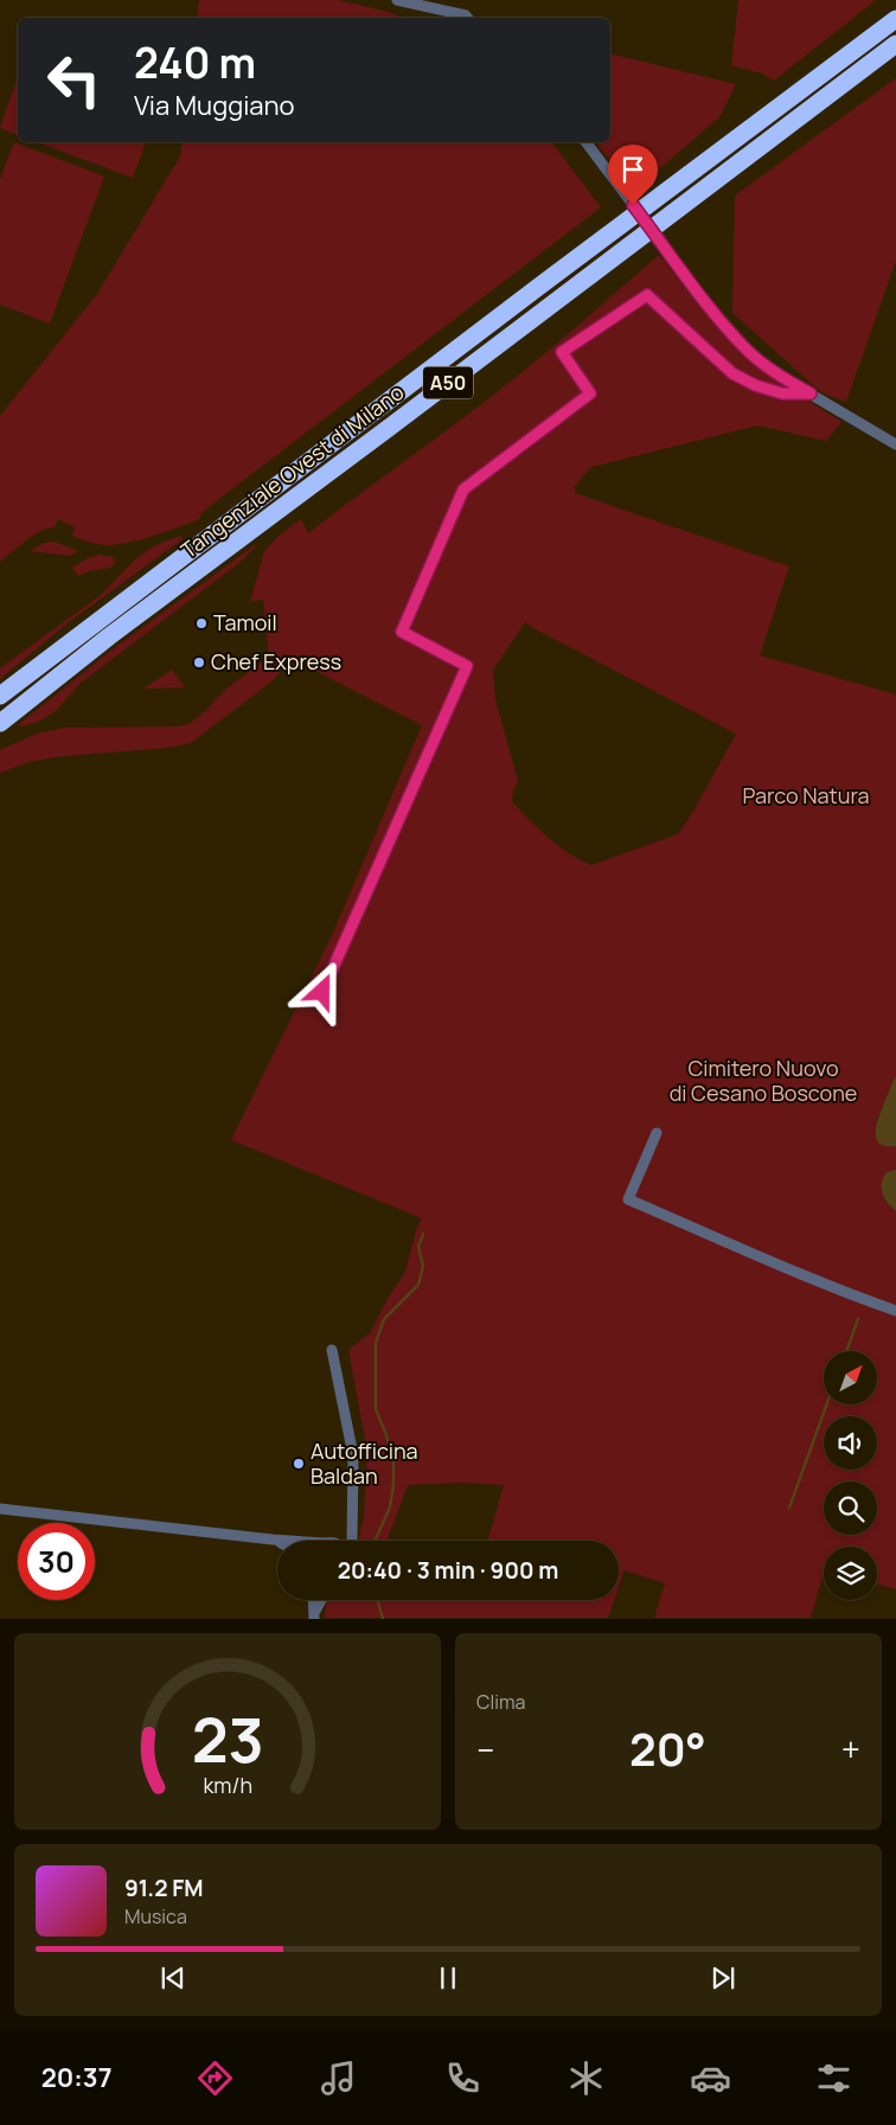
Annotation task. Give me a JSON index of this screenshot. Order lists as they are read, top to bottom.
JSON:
{
  "streets": {
    "highway": ["A50", "Tangenziale Ovest di Milano"]
  },
  "parks": ["Parco Natura", "Cimitero Nuovo di Cesano Boscone"],
  "places": ["Tamoil", "Chef Express", "Autofficina Baldan"],
  "north": "top right",
  "page": {
    "turn": ["240 m", "Via Muggiano"],
    "limit": "30",
    "trip": "20:40 · 3 min · 900 m",
    "tile": "Clima",
    "heat": ["−", "20°", "+"],
    "song": ["91.2 FM", "Musica"],
    "tabs": "20:37",
    "gauge": ["23", "km/h"]
  }
}
